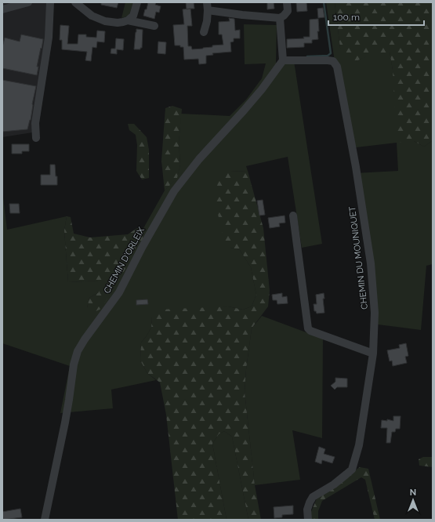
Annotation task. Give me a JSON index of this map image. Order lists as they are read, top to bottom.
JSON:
{
  "streets": {
    "street": ["CHEMIN DU MOUNIQUET", "CHEMIN D'ORLEIX"]
  },
  "crossings": [
    ["CHEMIN DU MOUNIQUET", "CHEMIN D'ORLEIX"]
  ],
  "scale_bar": "100 m",
  "north": "top"
}
